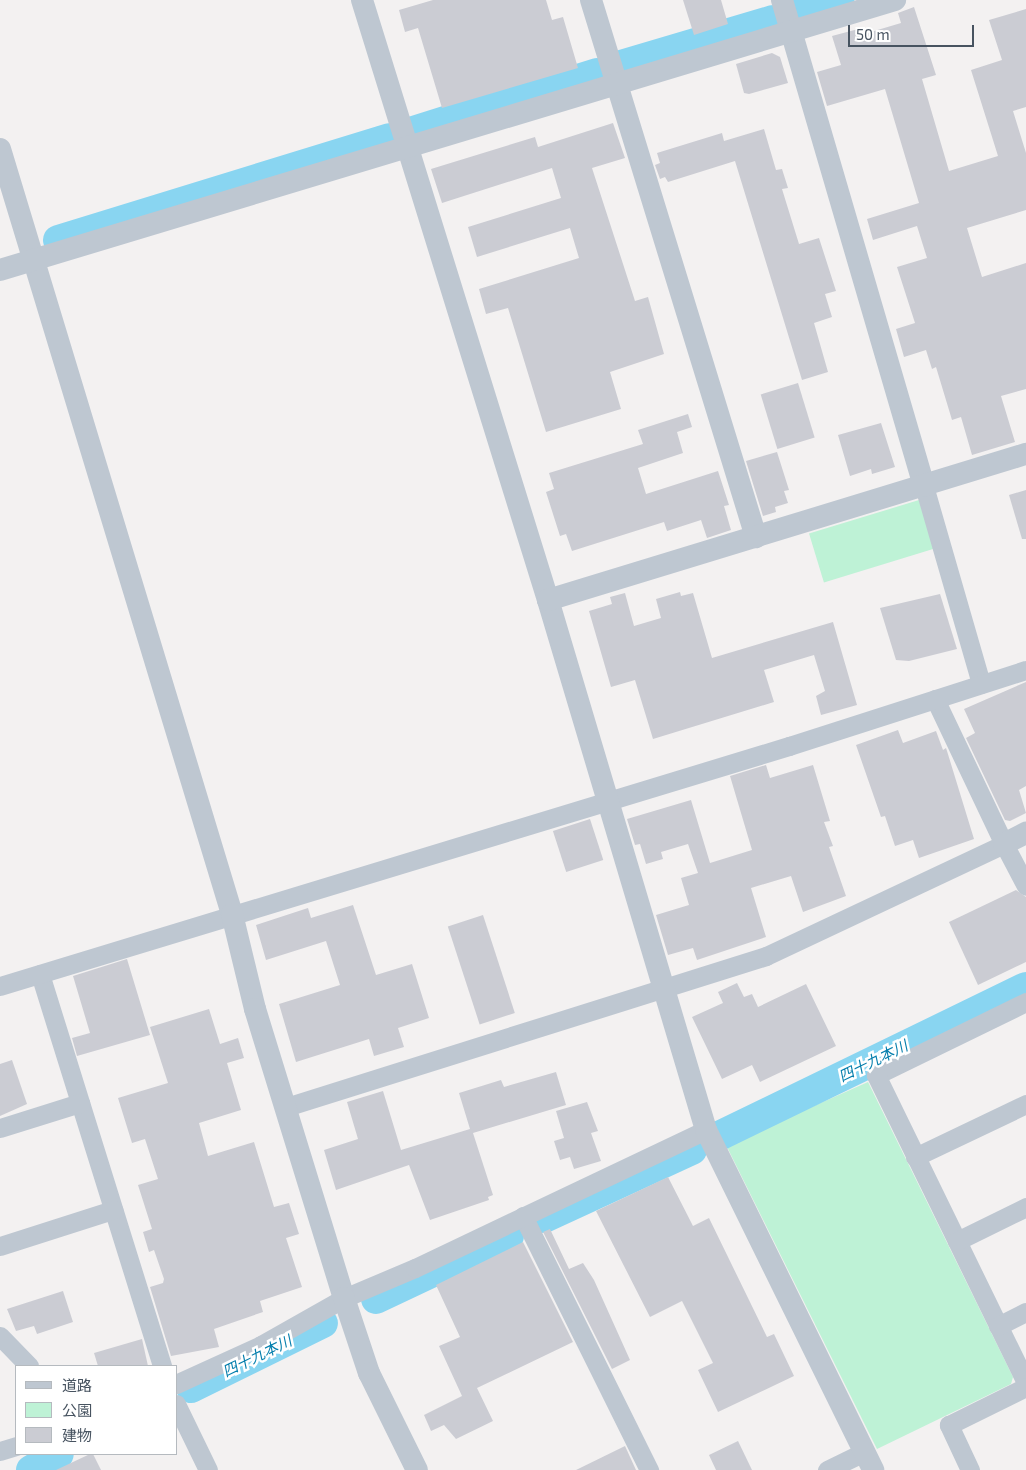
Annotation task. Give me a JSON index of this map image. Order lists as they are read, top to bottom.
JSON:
{
  "water": ["四十九本川"],
  "legend": ["道路", "公園", "建物"],
  "scale_bar": "50 m"
}
